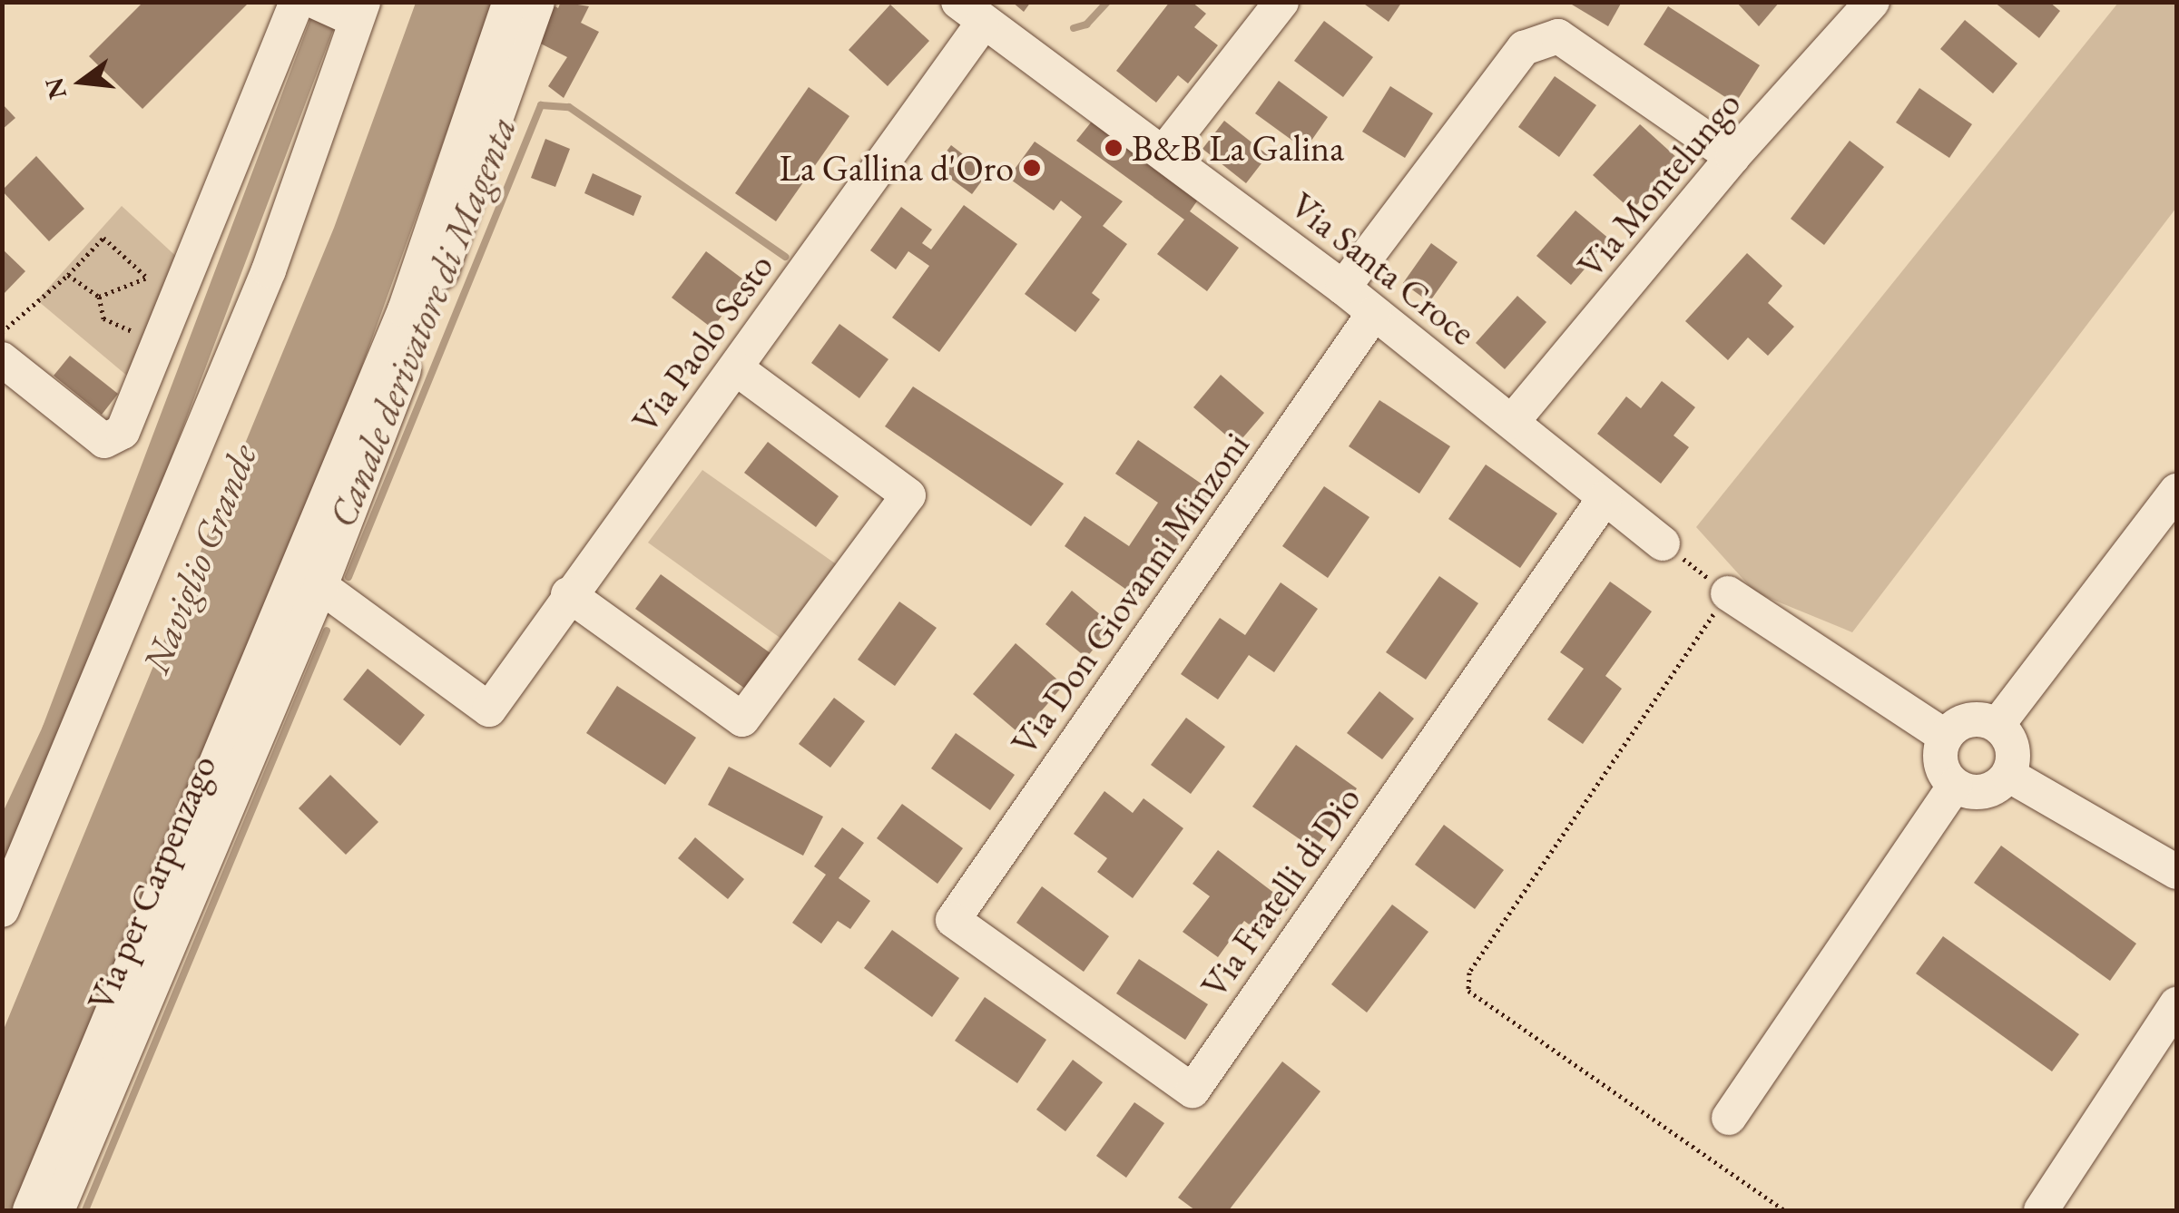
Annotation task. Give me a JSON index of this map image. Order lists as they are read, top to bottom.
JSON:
{
  "streets": {
    "street": [
      "Via Montelungo",
      "Via Santa Croce",
      "Via Paolo Sesto",
      "Via Don Giovanni Minzoni",
      "Via per Carpenzago",
      "Via Fratelli di Dio"
    ]
  },
  "crossings": [
    ["Via Montelungo", "Via Santa Croce"],
    ["Via Santa Croce", "Via Paolo Sesto"],
    ["Via Santa Croce", "Via Don Giovanni Minzoni"],
    ["Via Santa Croce", "Via Fratelli di Dio"],
    ["Via Paolo Sesto", "Via per Carpenzago"],
    ["Via Don Giovanni Minzoni", "Via Fratelli di Dio"]
  ],
  "water": ["Canale derivatore di Magenta", "Naviglio Grande"],
  "places": ["B&B La Galina", "La Gallina d'Oro"],
  "north": "left"
}
